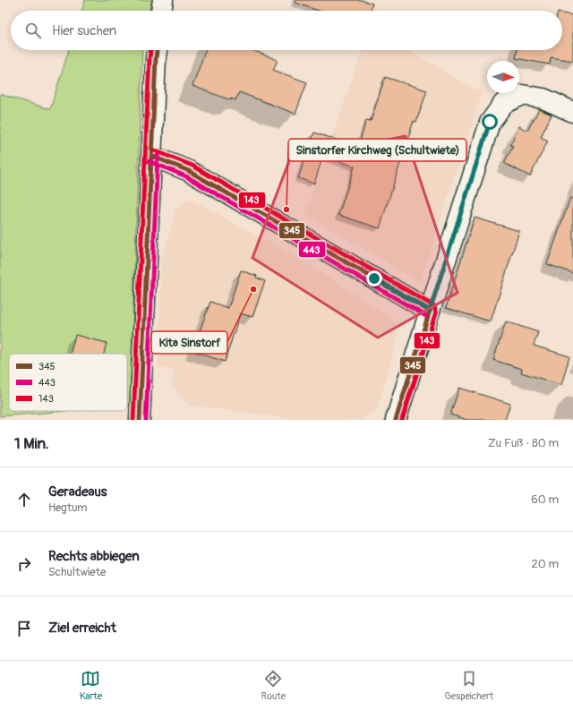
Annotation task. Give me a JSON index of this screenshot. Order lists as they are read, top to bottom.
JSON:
{
  "places": ["Sinstorfer Kirchweg (Schultwiete)", "Kita Sinstorf"],
  "lines": ["transit line 345", "transit line 143", "transit line 443"],
  "legend": ["345", "443", "143"],
  "north": "right",
  "page": {
    "search": "Hier suchen",
    "heading": ["1 Min.", "Zu Fuß · 80 m"],
    "list": [
      ["Geradeaus", "Hegtum", "60 m"],
      ["Rechts abbiegen", "Schultwiete", "20 m"],
      "Ziel erreicht"
    ],
    "nav": ["Karte", "Route", "Gespeichert"]
  }
}
